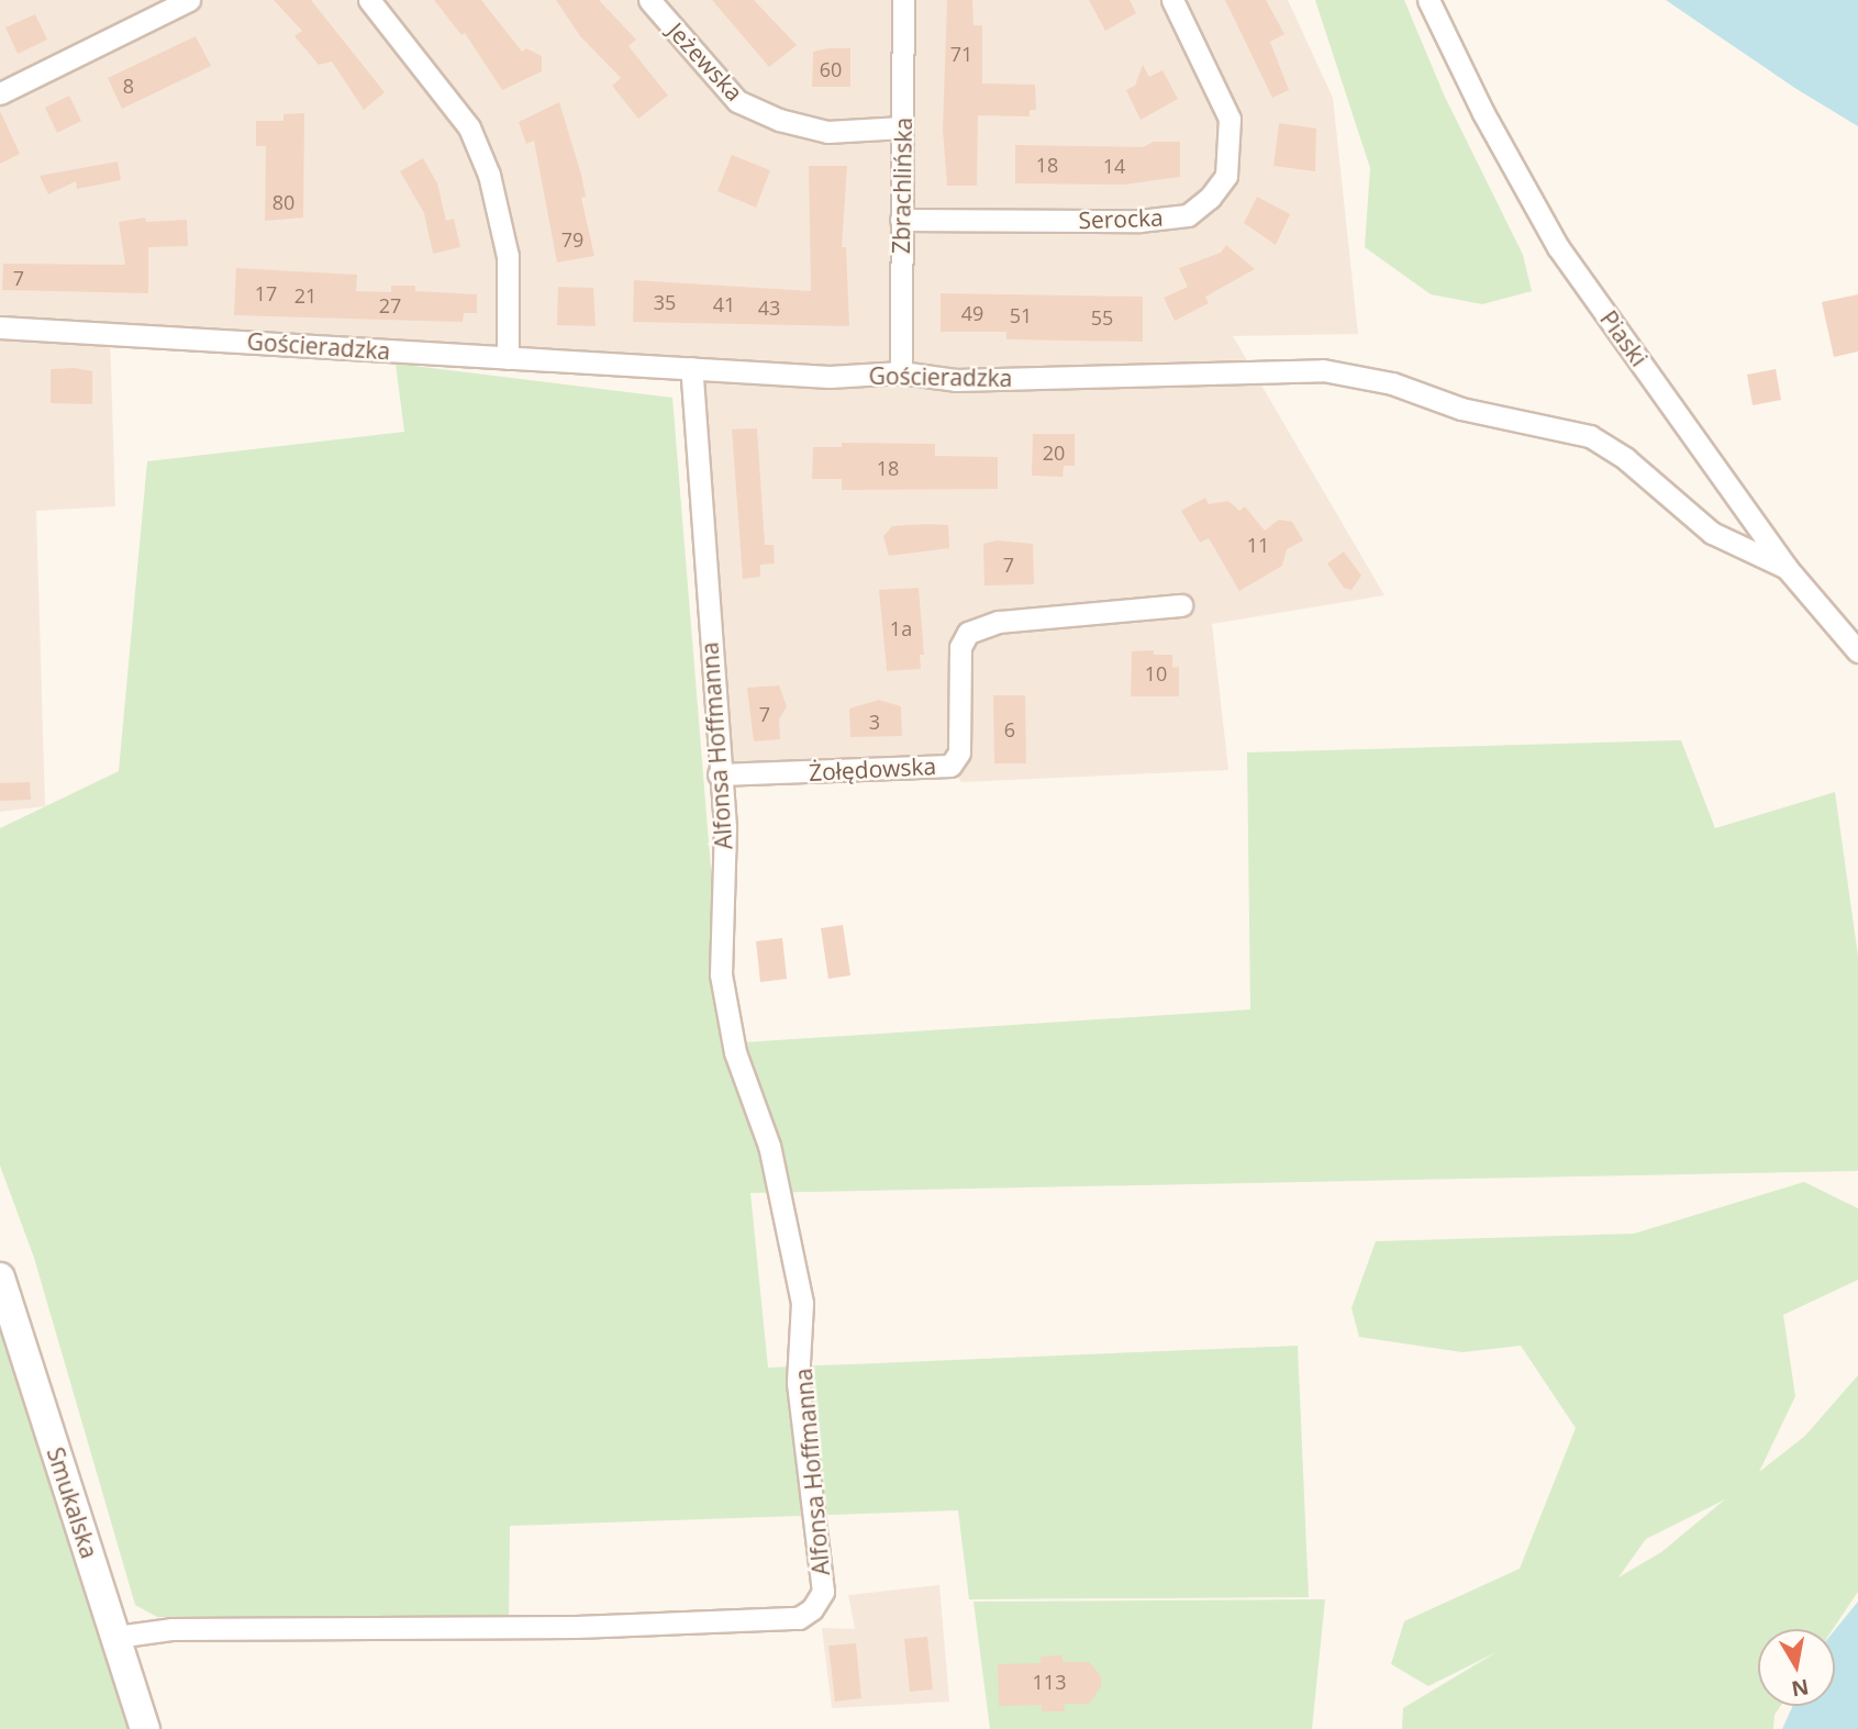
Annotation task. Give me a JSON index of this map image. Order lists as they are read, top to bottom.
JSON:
{
  "streets": {
    "street": [
      "Jeżewska",
      "Zbrachlińska",
      "Serocka",
      "Piaski",
      "Gościeradzka",
      "Alfonsa Hoffmanna",
      "Żołędowska",
      "Smukalska"
    ]
  },
  "crossings": [
    ["Jeżewska", "Zbrachlińska"],
    ["Zbrachlińska", "Serocka"],
    ["Zbrachlińska", "Gościeradzka"],
    ["Piaski", "Gościeradzka"],
    ["Gościeradzka", "Alfonsa Hoffmanna"],
    ["Alfonsa Hoffmanna", "Żołędowska"],
    ["Alfonsa Hoffmanna", "Smukalska"]
  ],
  "house_numbers": [
    "71",
    "60",
    "8",
    "18",
    "14",
    "80",
    "79",
    "7",
    "17",
    "21",
    "35",
    "41",
    "27",
    "43",
    "49",
    "51",
    "55",
    "20",
    "18",
    "11",
    "7",
    "1a",
    "10",
    "7",
    "3",
    "6",
    "113"
  ],
  "north": "bottom"
}
